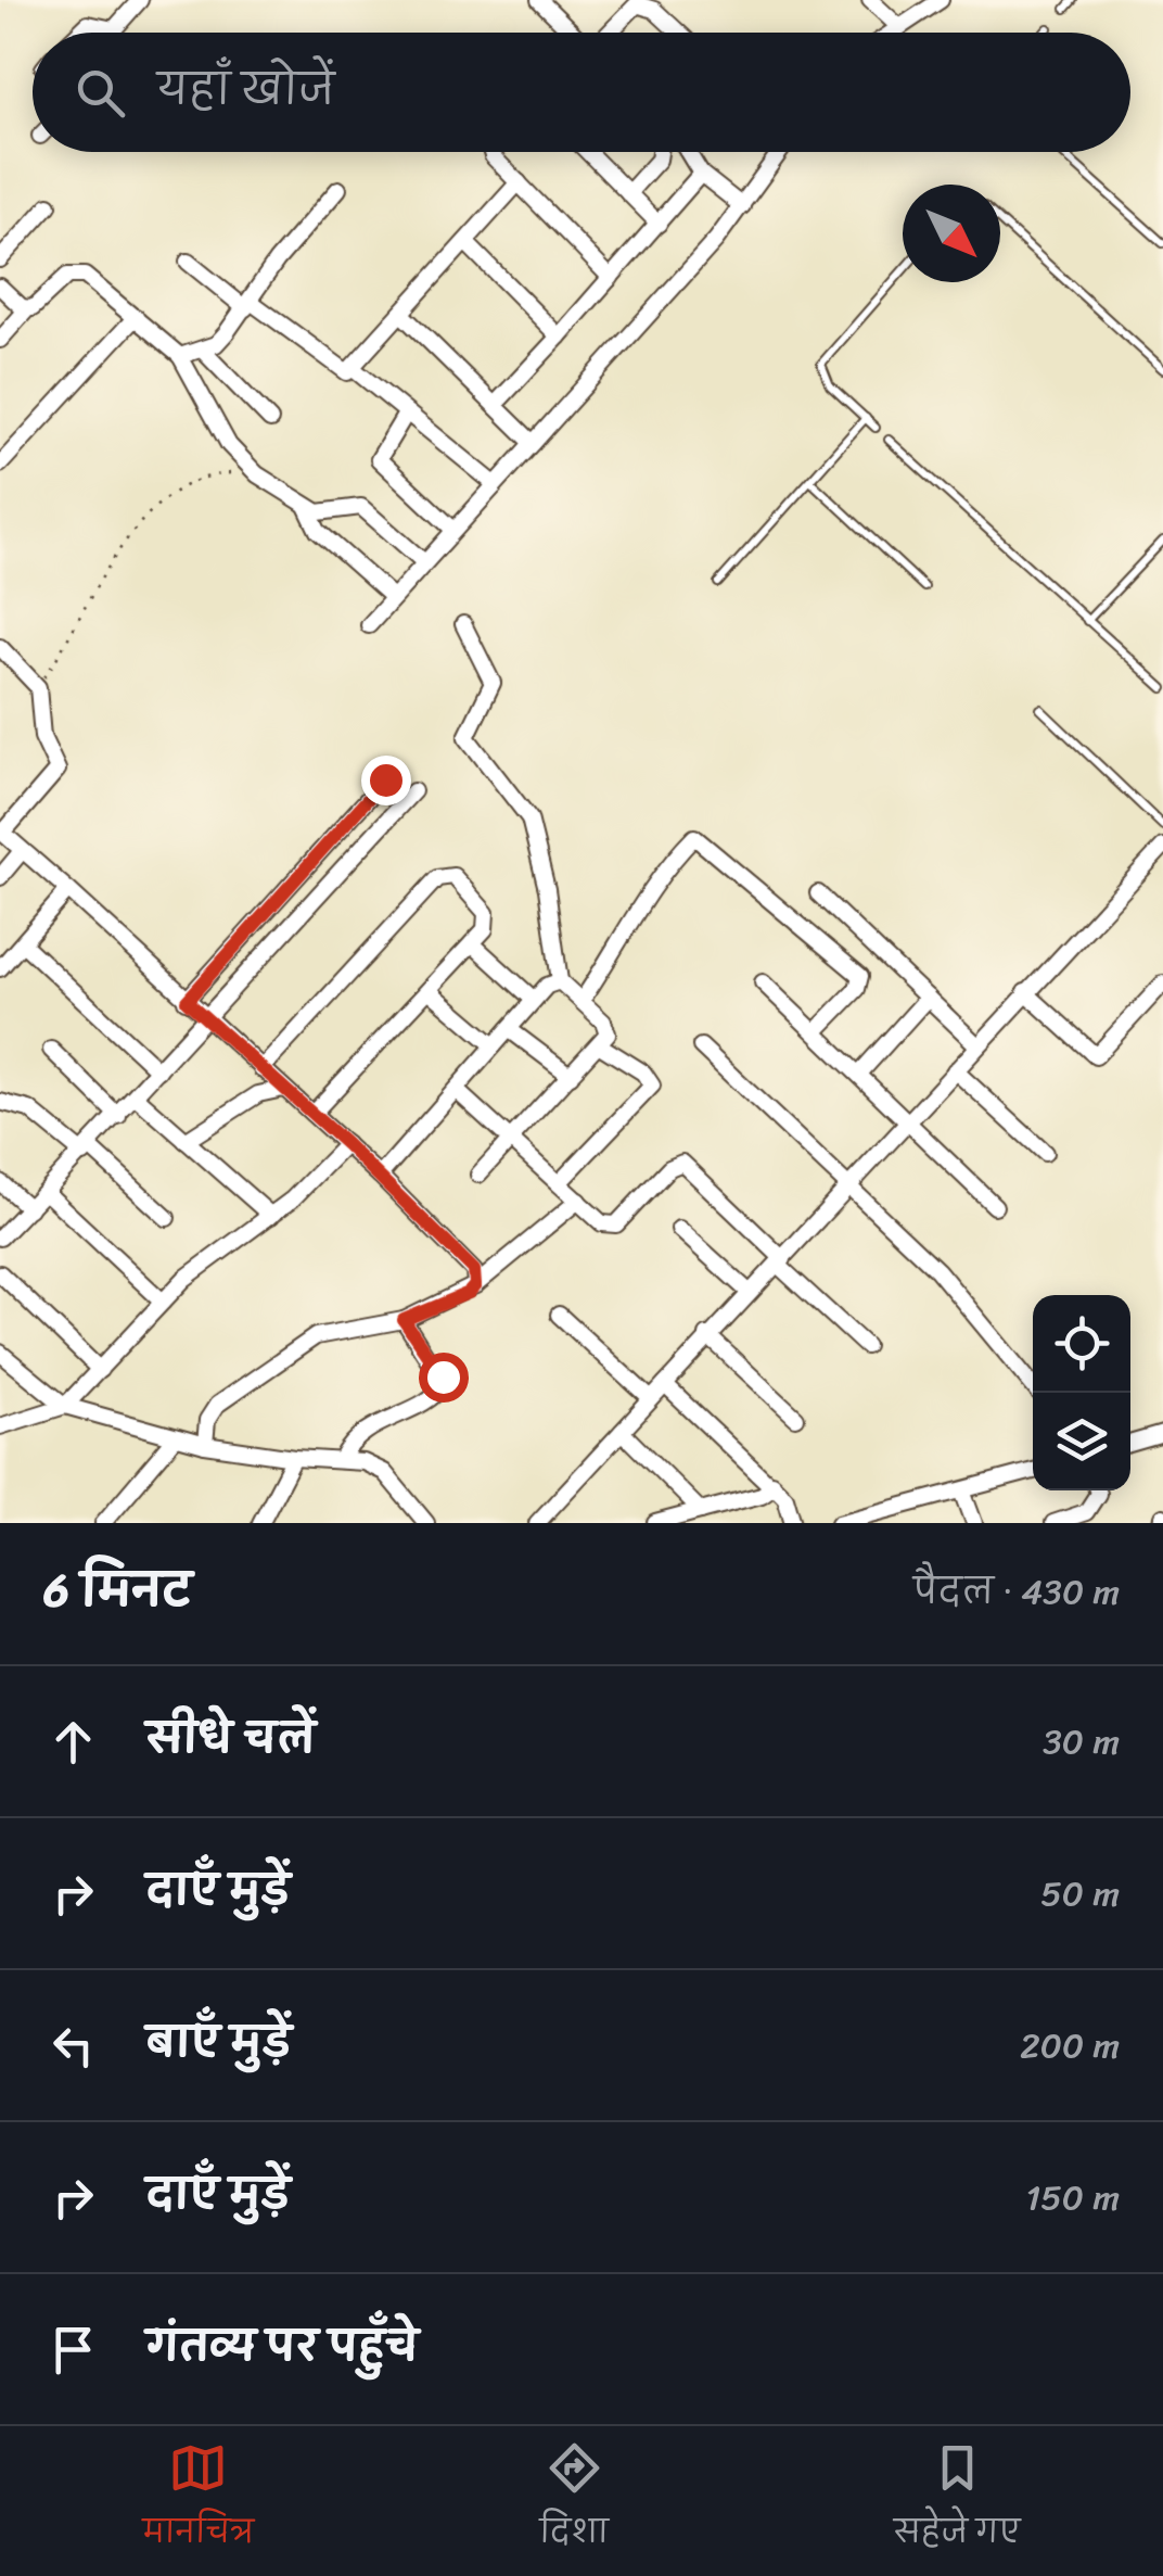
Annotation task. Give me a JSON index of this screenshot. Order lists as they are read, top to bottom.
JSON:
{
  "north": "bottom right",
  "page": {
    "search": "यहाँ खोजें",
    "heading": ["6 मिनट", "पैदल · 430 m"],
    "list": [
      ["सीधे चलें", "30 m"],
      ["दाएँ मुड़ें", "50 m"],
      ["बाएँ मुड़ें", "200 m"],
      ["दाएँ मुड़ें", "150 m"],
      "गंतव्य पर पहुँचे"
    ],
    "nav": ["मानचित्र", "दिशा", "सहेजे गए"]
  }
}
